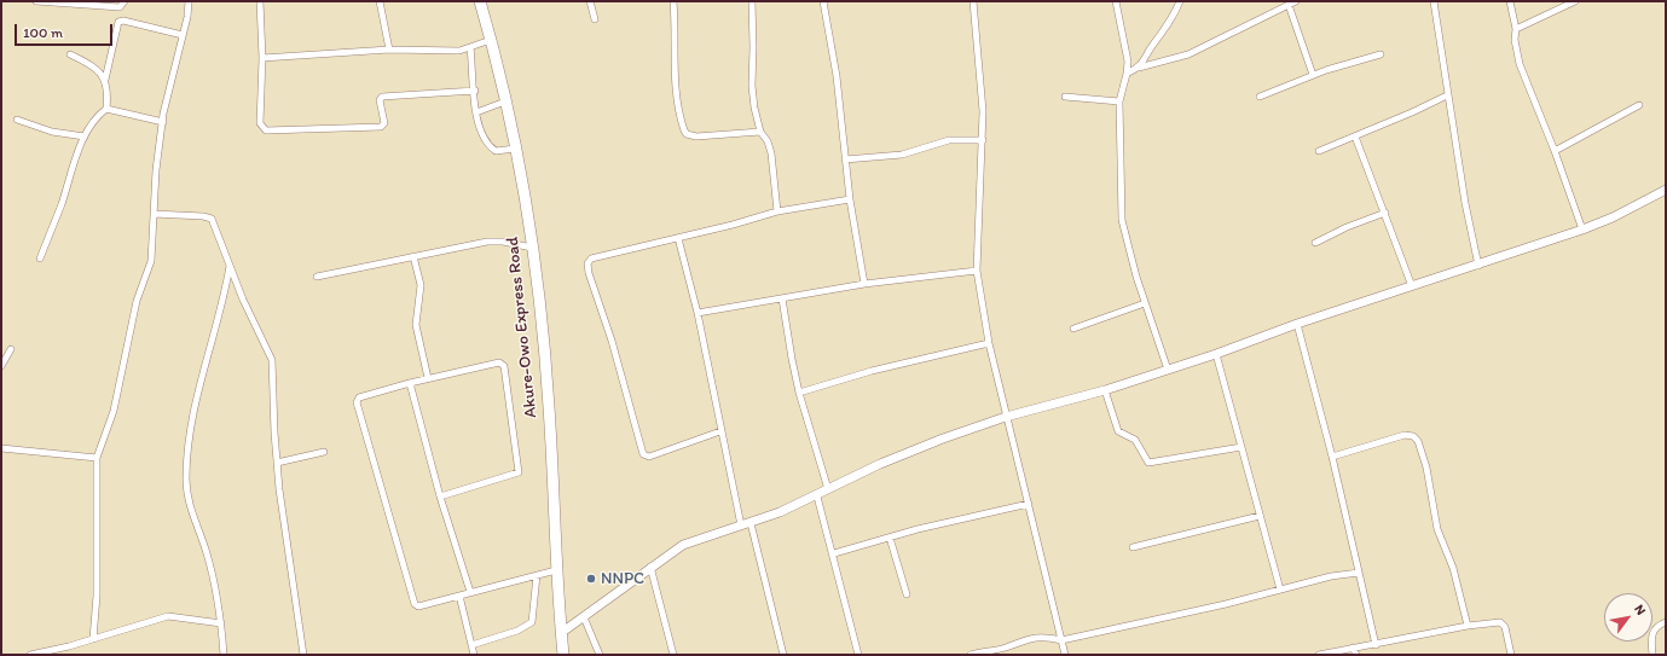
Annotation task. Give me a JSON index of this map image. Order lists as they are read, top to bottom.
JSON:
{
  "streets": {
    "highway": ["Akure-Owo Express Road"]
  },
  "places": ["NNPC"],
  "scale_bar": "100 m",
  "north": "top right"
}
